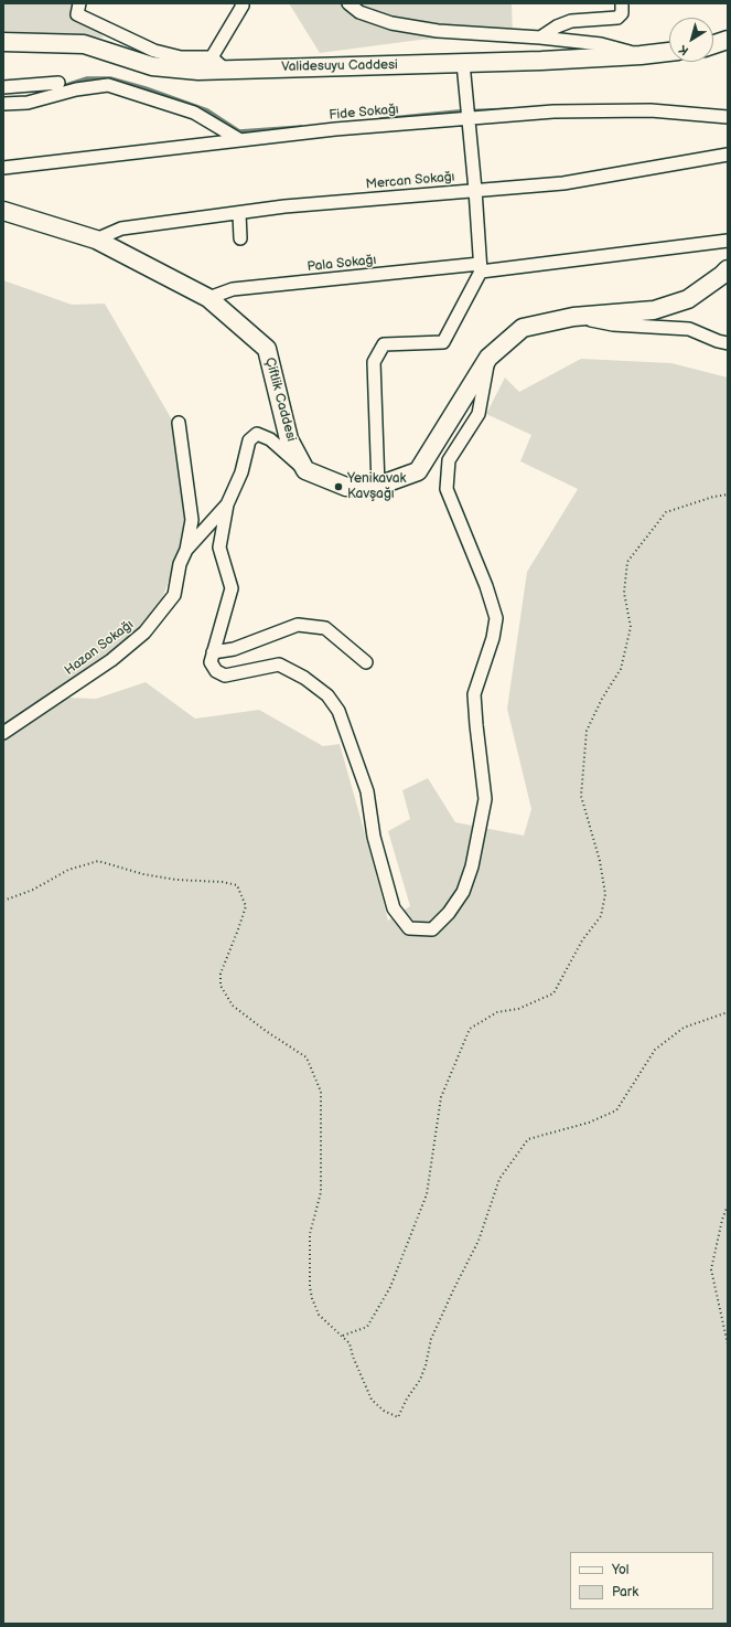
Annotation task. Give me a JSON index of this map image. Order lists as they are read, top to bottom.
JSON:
{
  "streets": {
    "street": [
      "Validesuyu Caddesi",
      "Fide Sokağı",
      "Mercan Sokağı",
      "Pala Sokağı",
      "Çiftlik Caddesi",
      "Hazan Sokağı"
    ]
  },
  "crossings": [
    ["Mercan Sokağı", "Çiftlik Caddesi"],
    ["Pala Sokağı", "Çiftlik Caddesi"],
    ["Çiftlik Caddesi", "Hazan Sokağı"]
  ],
  "places": ["Yenikavak Kavşağı"],
  "legend": ["Yol", "Park"],
  "north": "bottom left"
}
